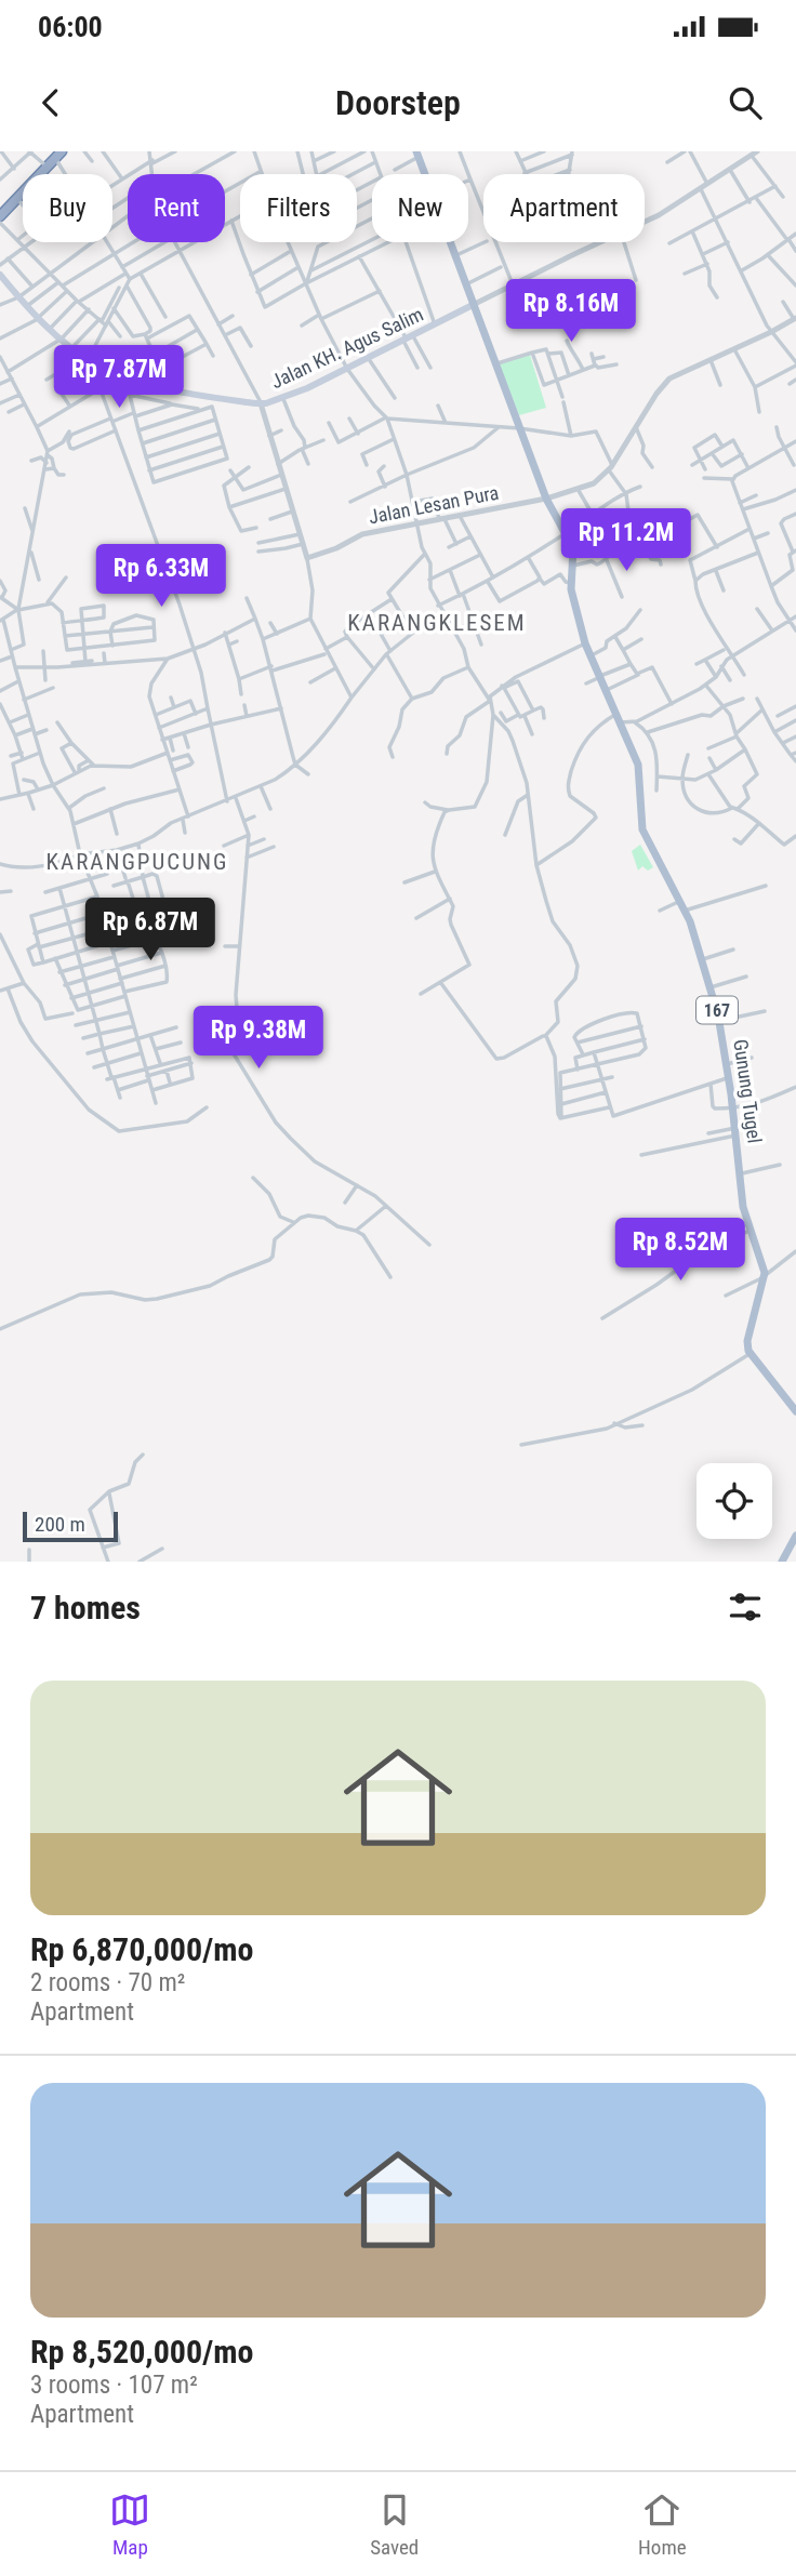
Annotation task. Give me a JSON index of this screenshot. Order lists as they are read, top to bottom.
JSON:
{
  "streets": {
    "main road": ["Jalan KH. Agus Salim", "167", "Gunung Tugel"],
    "street": ["Jalan Lesan Pura"]
  },
  "crossings": [
    ["Jalan KH. Agus Salim", "167"],
    ["Jalan Lesan Pura", "167"],
    ["167", "Gunung Tugel"]
  ],
  "districts": ["KARANGKLESEM", "KARANGPUCUNG"],
  "scale_bar": "200 m",
  "page": {
    "status": "06:00",
    "header": "Doorstep",
    "chip": [
      "Buy",
      "Rent",
      "Filters",
      "New",
      "Apartment"
    ],
    "price": [
      "Rp 8.16M",
      "Rp 7.87M",
      "Rp 11.2M",
      "Rp 6.33M",
      "Rp 6.87M",
      "Rp 9.38M",
      "Rp 8.52M"
    ],
    "scale": "200 m",
    "heading": "7 homes",
    "list": [
      {
        "name": "Rp 6,870,000/mo",
        "note": "2 rooms · 70 m² · Apartment"
      },
      {
        "name": "Rp 8,520,000/mo",
        "note": "3 rooms · 107 m² · Apartment"
      }
    ],
    "tabs": ["Map", "Saved", "Home"]
  }
}
